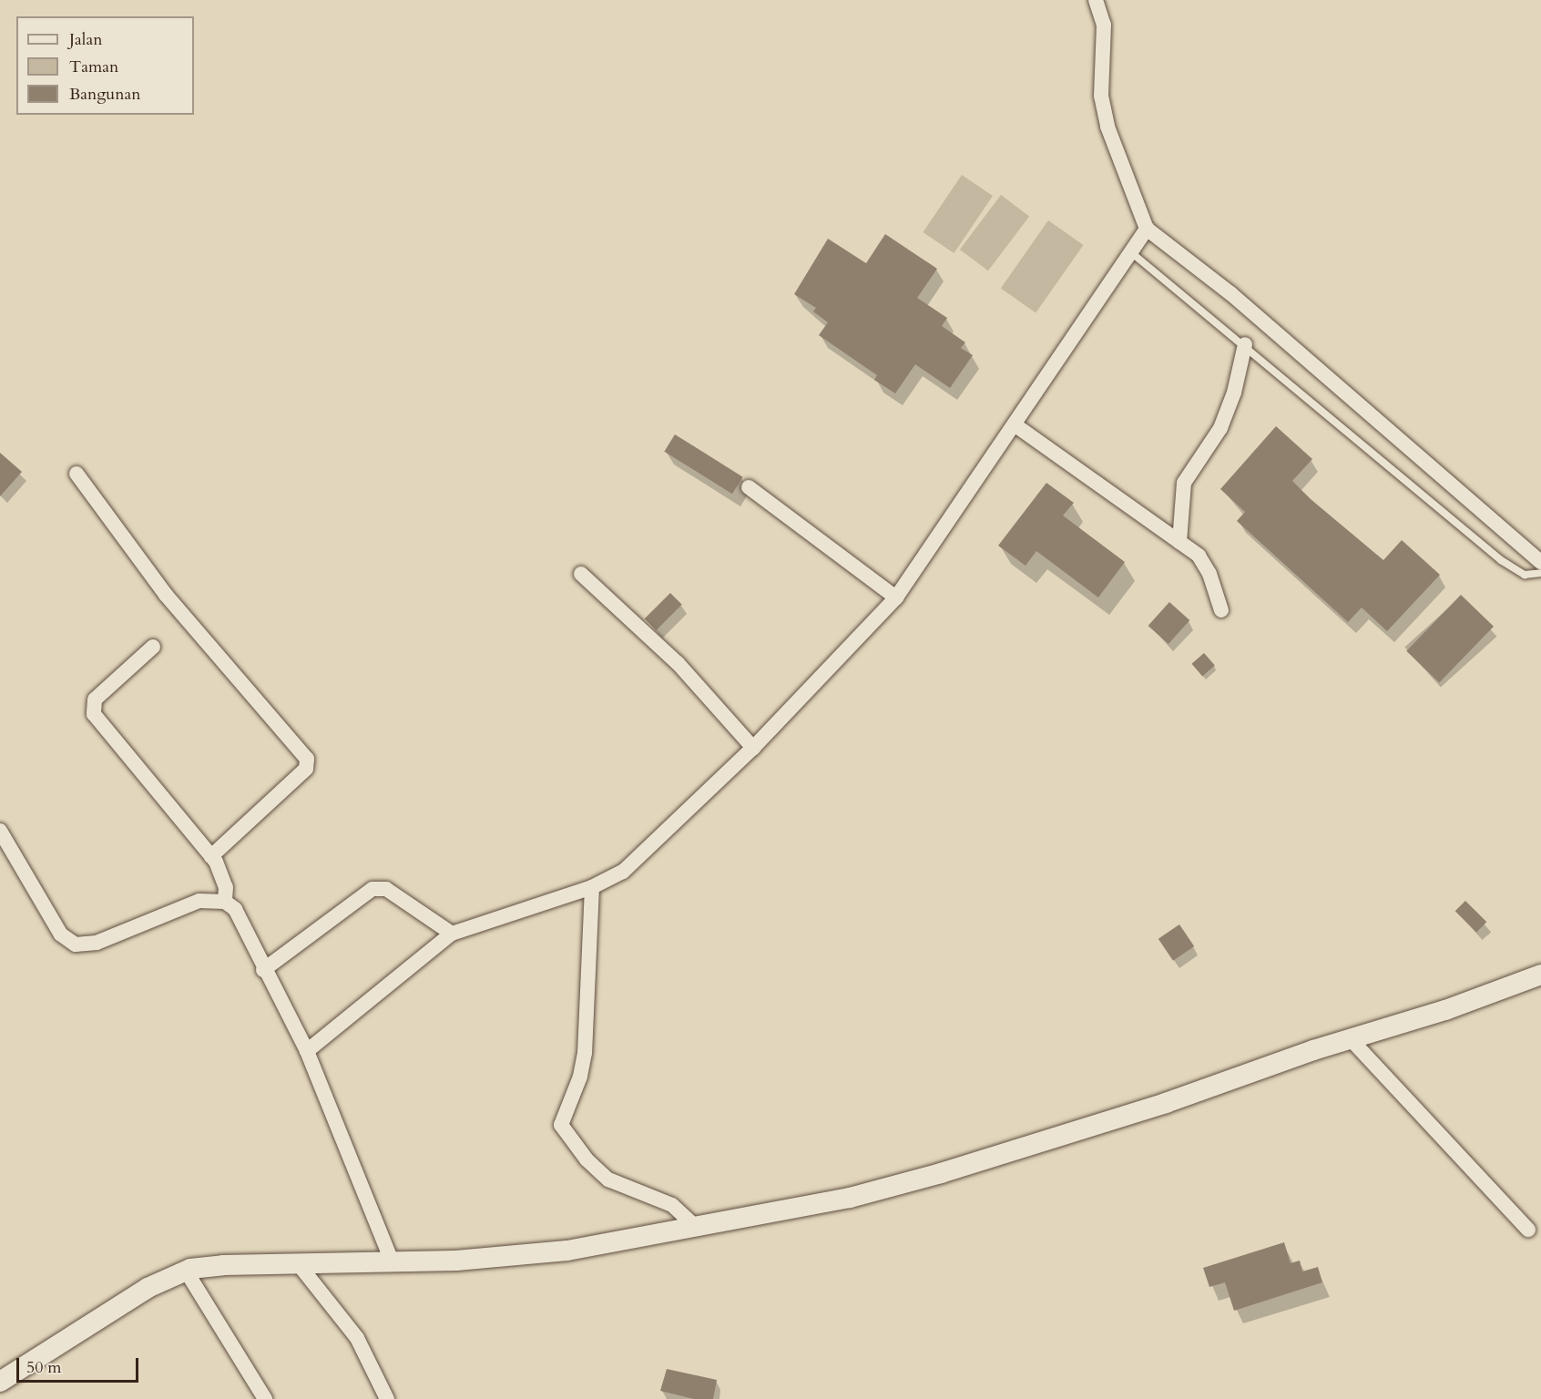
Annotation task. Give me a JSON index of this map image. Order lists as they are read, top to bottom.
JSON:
{
  "legend": ["Jalan", "Taman", "Bangunan"],
  "scale_bar": "50 m"
}
